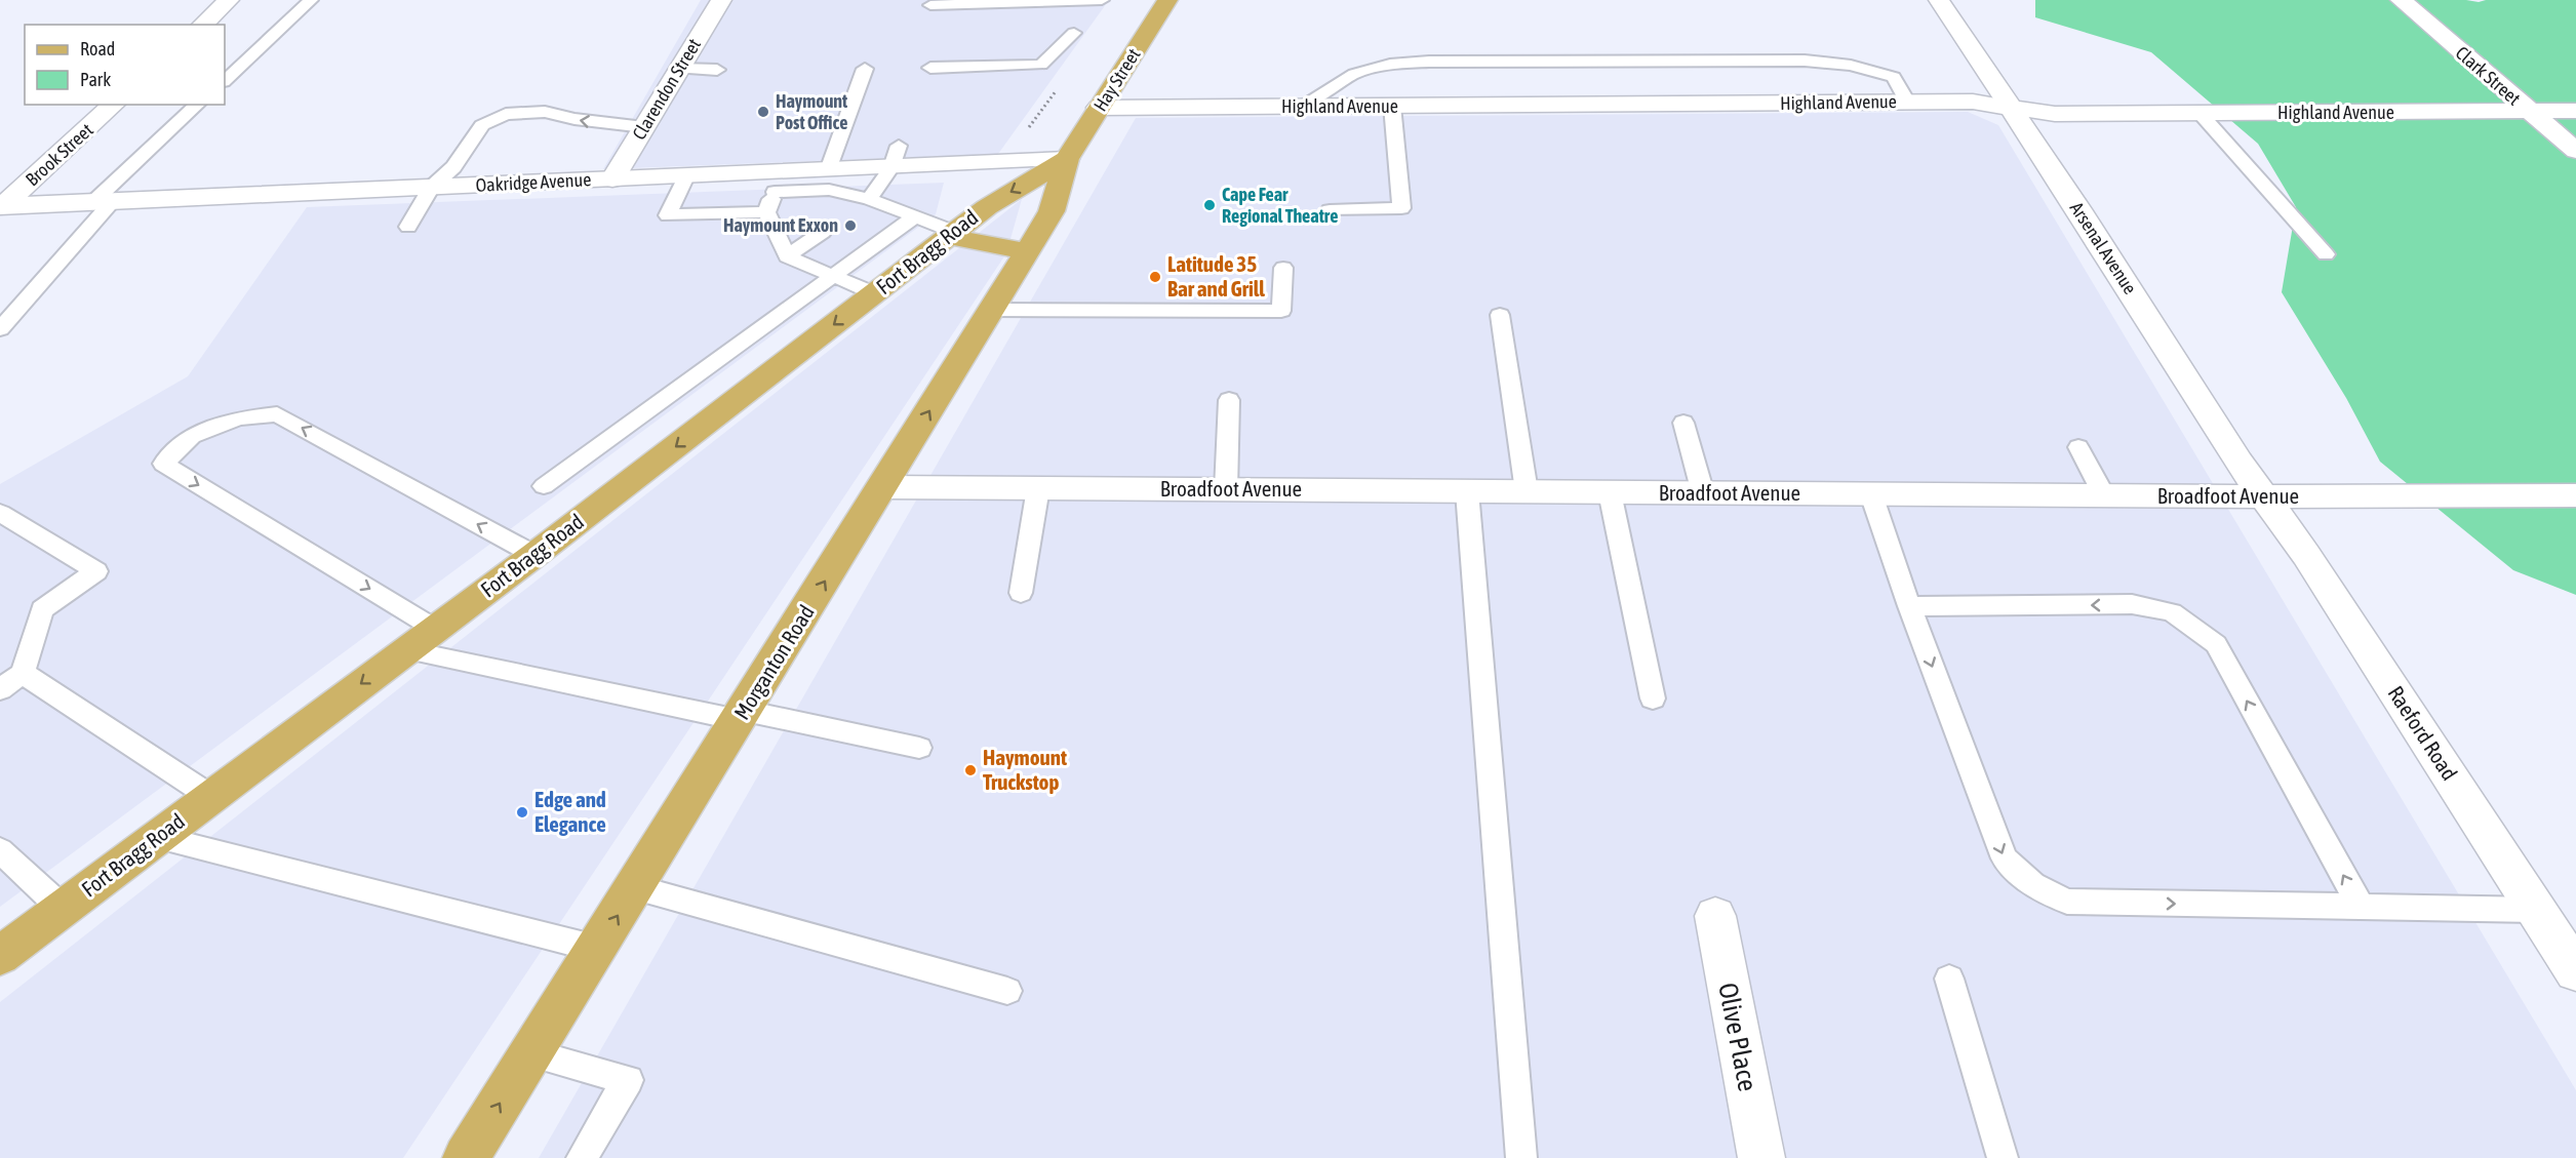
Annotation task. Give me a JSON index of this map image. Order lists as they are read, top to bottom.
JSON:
{
  "streets": {
    "main road": ["Hay Street", "Fort Bragg Road", "Morganton Road"],
    "street": [
      "Clark Street",
      "Clarendon Street",
      "Highland Avenue",
      "Brook Street",
      "Oakridge Avenue",
      "Arsenal Avenue",
      "Broadfoot Avenue",
      "Raeford Road",
      "Olive Place"
    ]
  },
  "crossings": [
    ["Clark Street", "Highland Avenue"],
    ["Hay Street", "Highland Avenue"],
    ["Hay Street", "Oakridge Avenue"],
    ["Hay Street", "Fort Bragg Road"],
    ["Hay Street", "Morganton Road"],
    ["Clarendon Street", "Oakridge Avenue"],
    ["Highland Avenue", "Arsenal Avenue"],
    ["Brook Street", "Oakridge Avenue"],
    ["Oakridge Avenue", "Fort Bragg Road"],
    ["Oakridge Avenue", "Morganton Road"],
    ["Arsenal Avenue", "Broadfoot Avenue"],
    ["Arsenal Avenue", "Raeford Road"],
    ["Fort Bragg Road", "Morganton Road"],
    ["Broadfoot Avenue", "Morganton Road"],
    ["Broadfoot Avenue", "Raeford Road"]
  ],
  "one_way": ["Fort Bragg Road", "Morganton Road"],
  "places": [
    "Haymount Post Office",
    "Cape Fear Regional Theatre",
    "Haymount Exxon",
    "Latitude 35 Bar and Grill",
    "Haymount Truckstop",
    "Edge and Elegance"
  ],
  "legend": ["Road", "Park"]
}
